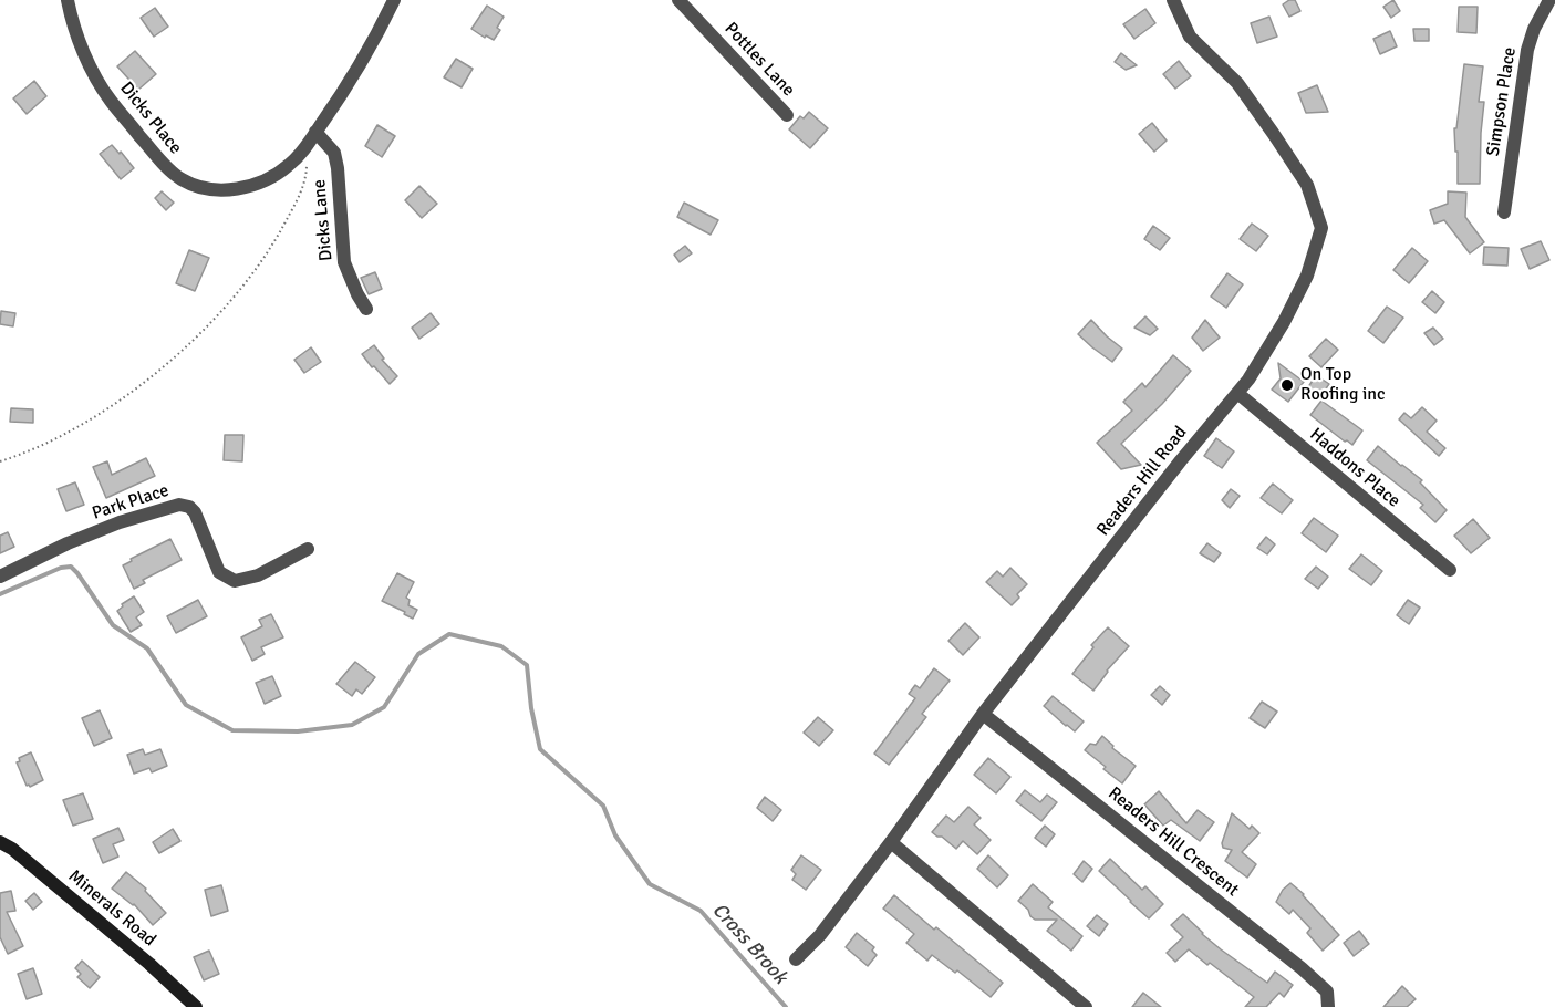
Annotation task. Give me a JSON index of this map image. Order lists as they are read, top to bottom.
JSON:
{
  "streets": {
    "street": [
      "Pottles Lane",
      "Simpson Place",
      "Dicks Place",
      "Dicks Lane",
      "Haddons Place",
      "Readers Hill Road",
      "Park Place",
      "Readers Hill Crescent",
      "Minerals Road"
    ]
  },
  "crossings": [
    ["Dicks Place", "Dicks Lane"],
    ["Haddons Place", "Readers Hill Road"],
    ["Readers Hill Road", "Readers Hill Crescent"]
  ],
  "water": ["Cross Brook"],
  "places": ["On Top Roofing inc"]
}
